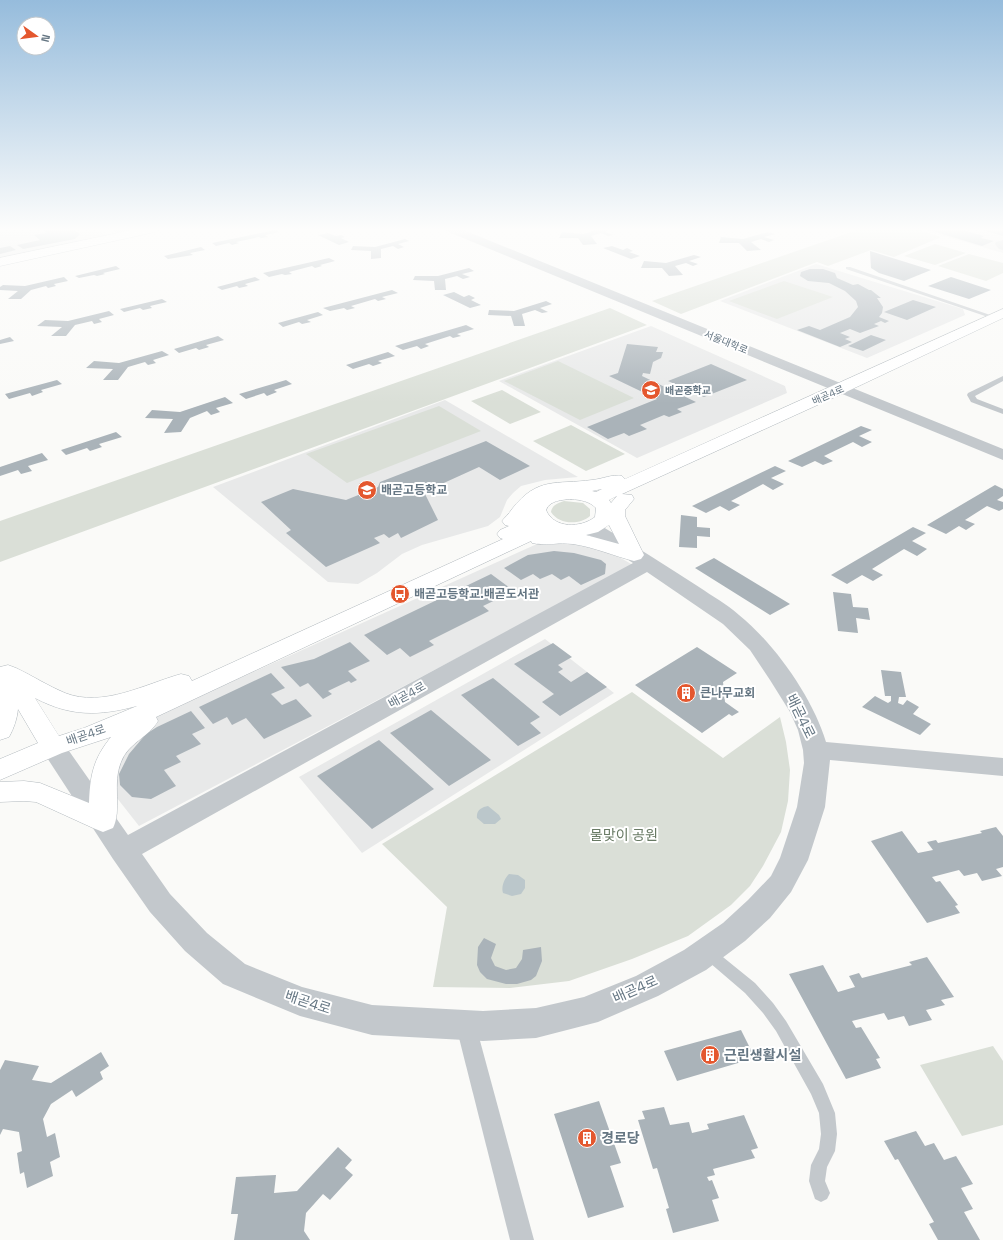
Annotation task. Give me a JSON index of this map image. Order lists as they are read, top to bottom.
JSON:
{
  "streets": {
    "main road": ["배곧4로"],
    "street": ["서울대학로"]
  },
  "crossings": [
    ["서울대학로", "배곧4로"]
  ],
  "parks": ["물맞이 공원"],
  "places": {
    "school or university": ["배곧중학교", "배곧고등학교"],
    "bus stop": ["배곧고등학교.배곧도서관"],
    "building": ["큰나무교회", "근린생활시설", "경로당"]
  },
  "north": "right"
}
